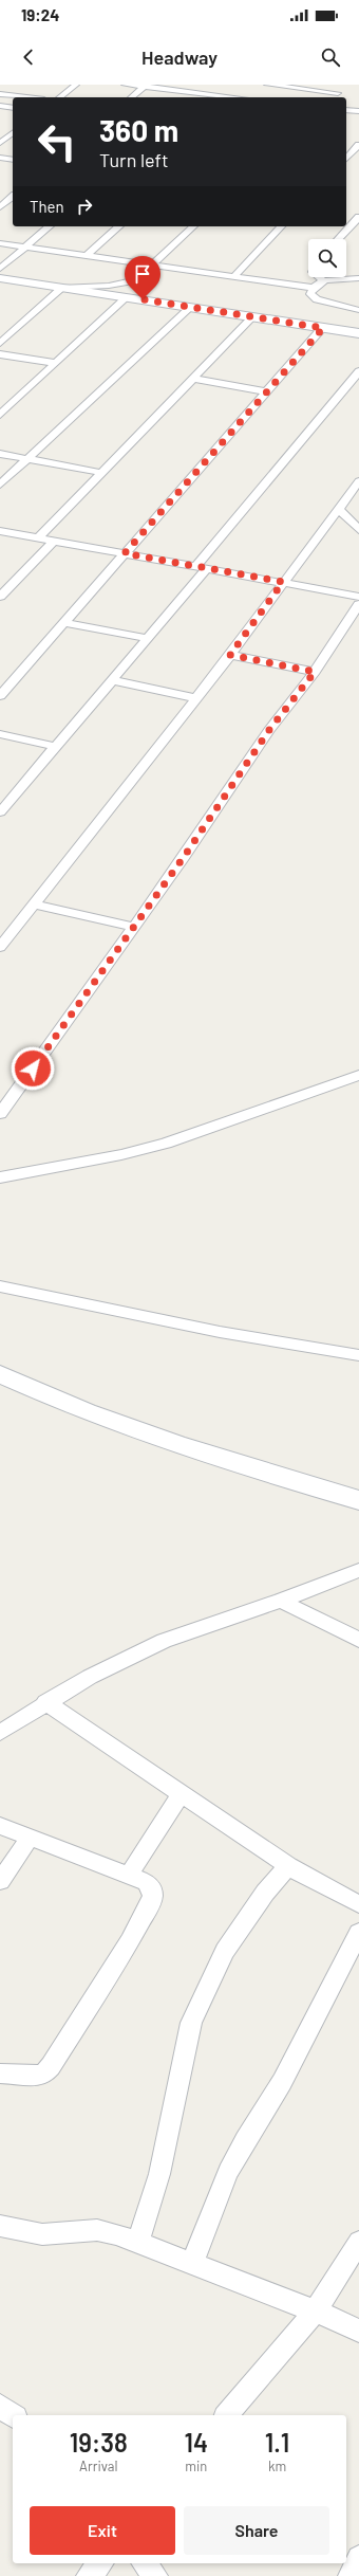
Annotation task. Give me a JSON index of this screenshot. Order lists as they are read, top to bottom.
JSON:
{
  "page": {
    "status": "19:24",
    "header": "Headway",
    "turn": ["360 m", "Turn left"],
    "then": "Then",
    "eta": [
      "19:38",
      "Arrival",
      "14",
      "min",
      "1.1",
      "km"
    ],
    "buttons": ["Exit", "Share"]
  }
}
